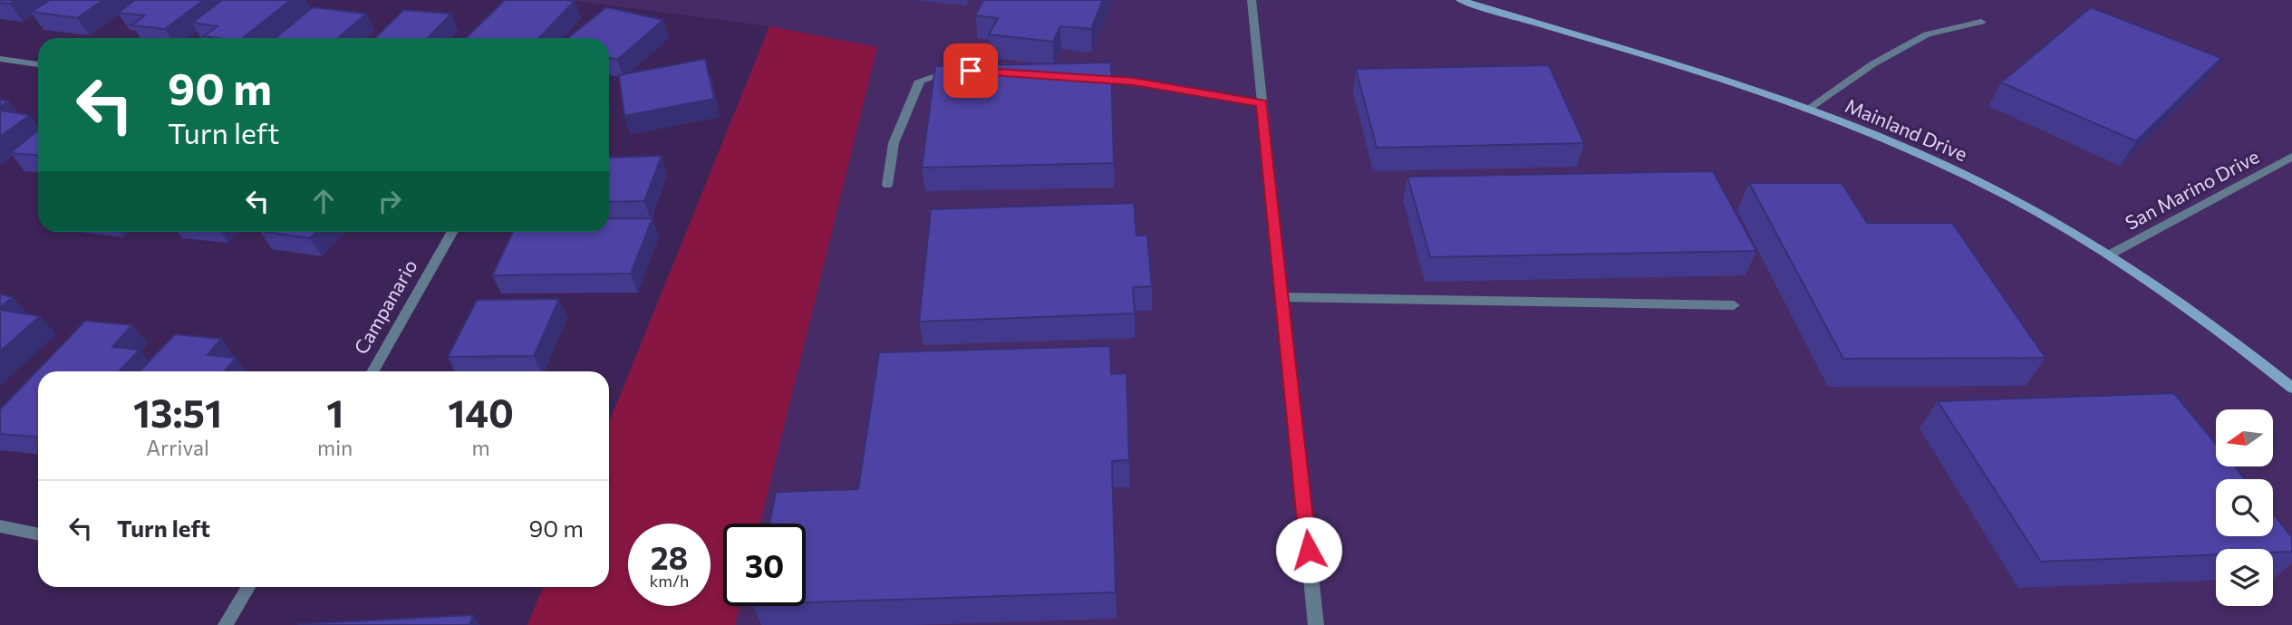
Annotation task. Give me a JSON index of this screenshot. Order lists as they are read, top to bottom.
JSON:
{
  "streets": {
    "main road": ["Mainland Drive"],
    "street": ["San Marino Drive", "Campanario"]
  },
  "crossings": [
    ["Mainland Drive", "San Marino Drive"]
  ],
  "north": "left",
  "page": {
    "turn": ["90 m", "Turn left"],
    "eta": [
      "13:51",
      "Arrival",
      "1",
      "min",
      "140",
      "m"
    ],
    "list": [
      {
        "name": "Turn left",
        "value": "90 m"
      }
    ],
    "speed": "28 km/h",
    "limit": "30"
  }
}
